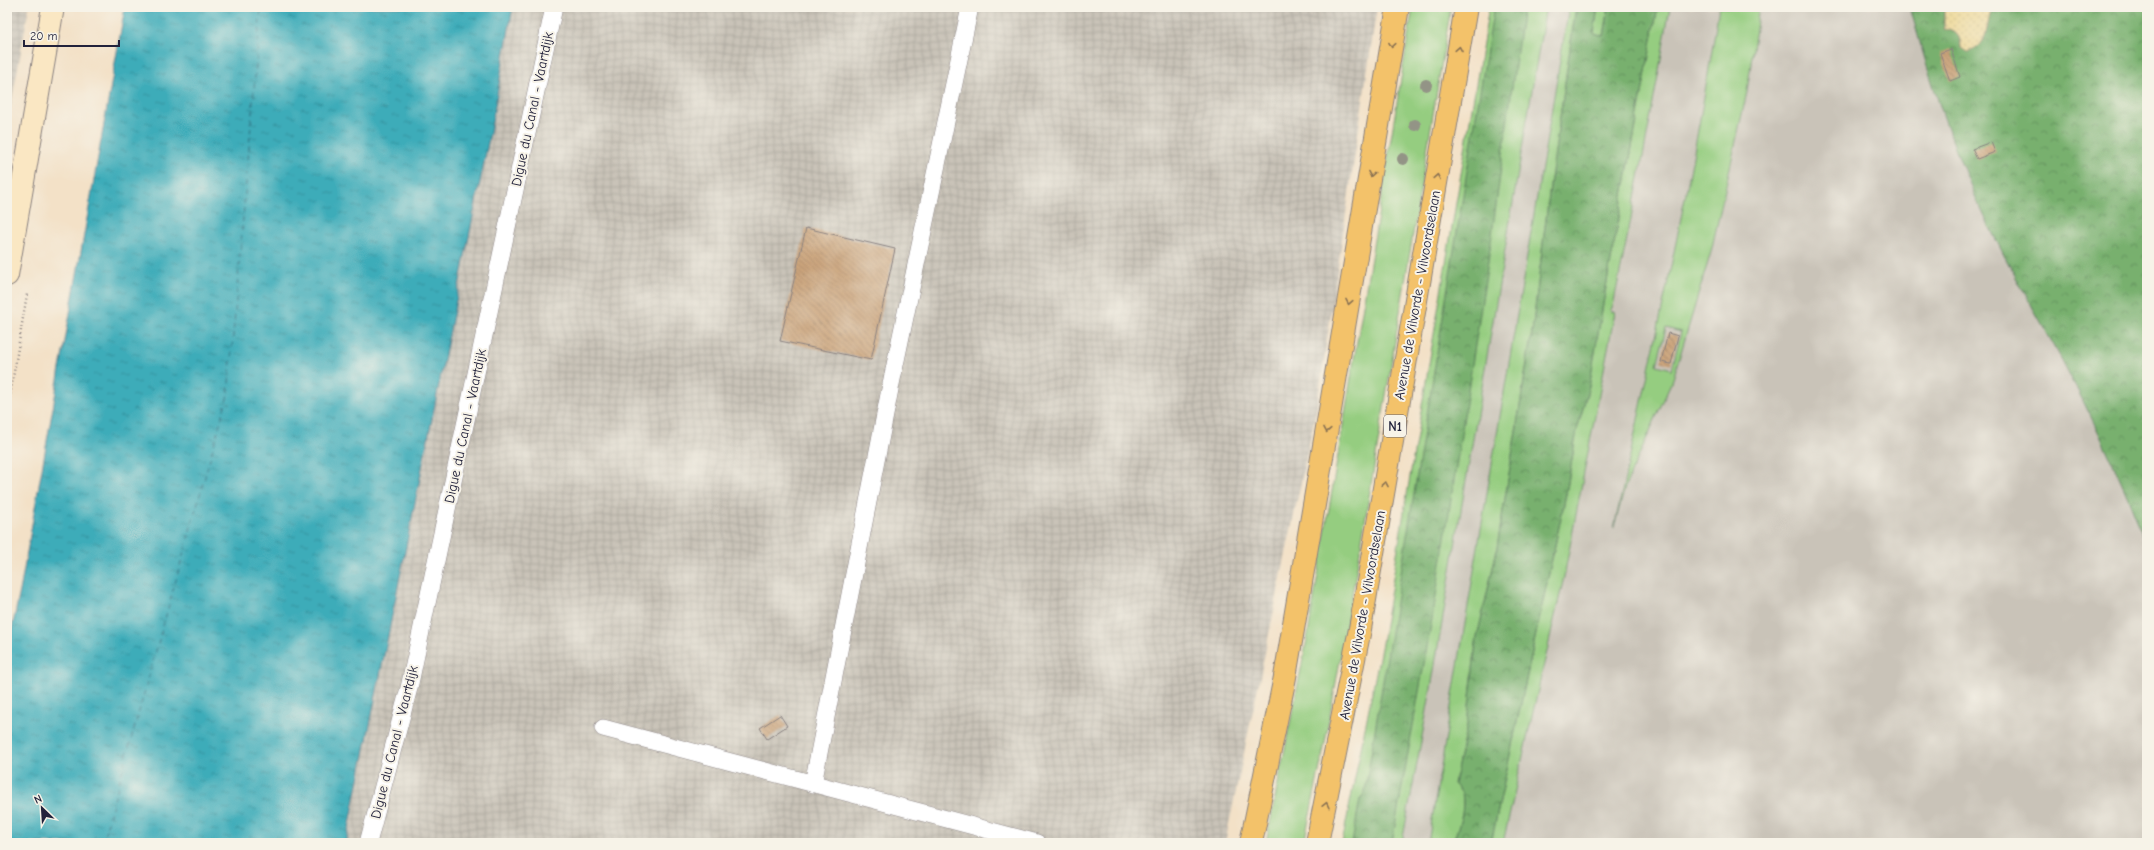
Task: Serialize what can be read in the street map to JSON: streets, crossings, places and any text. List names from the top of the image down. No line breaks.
{"streets":{"main road":["Avenue de Vilvorde - Vilvoordselaan","N1"],"lane":["Digue du Canal - Vaartdijk"]},"scale_bar":"20 m","north":"top left"}
